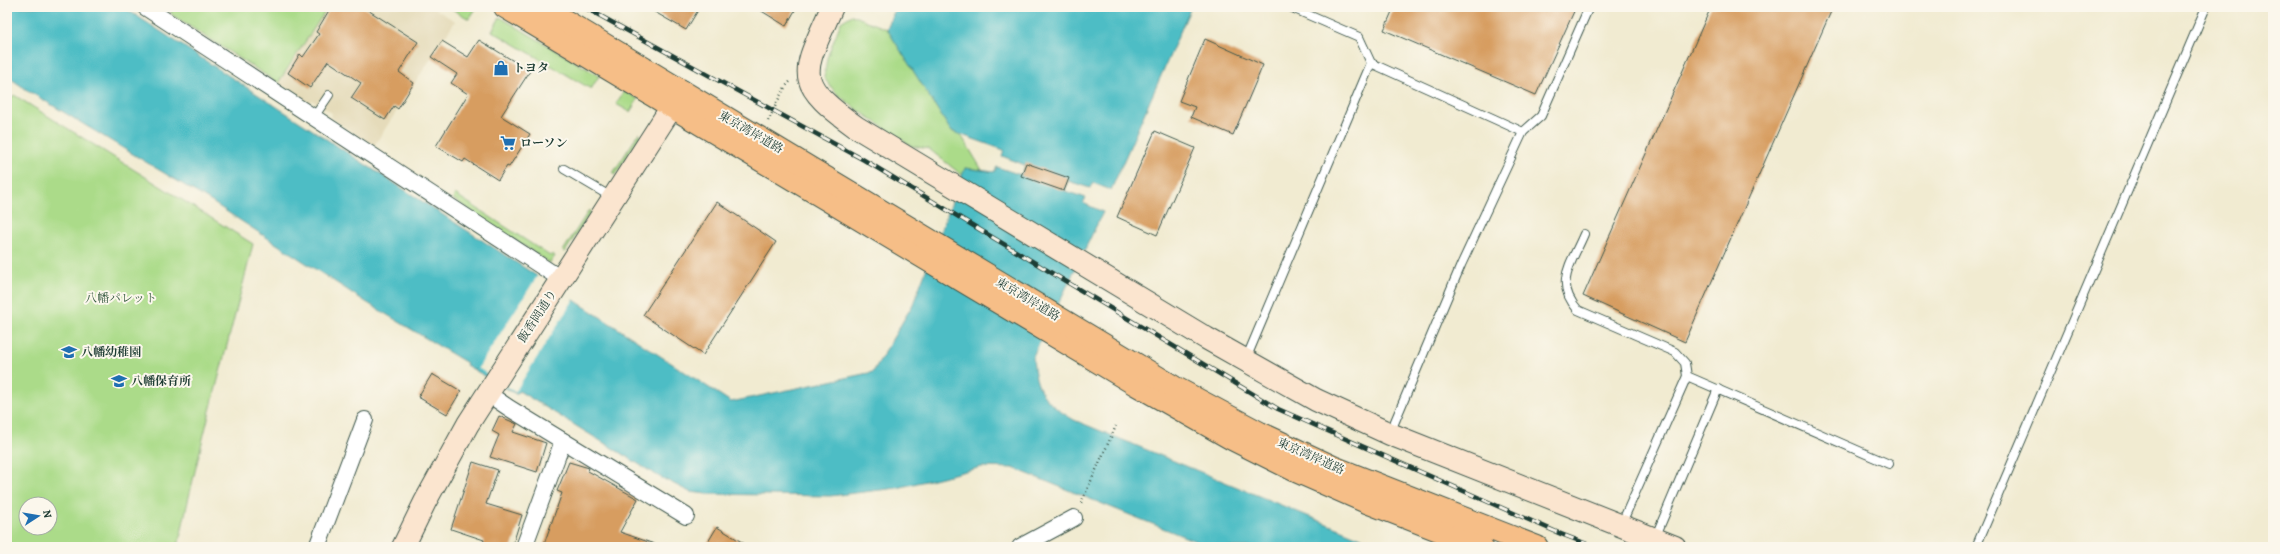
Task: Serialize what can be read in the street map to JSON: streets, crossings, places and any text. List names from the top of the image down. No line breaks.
{"streets":{"highway":["東京湾岸道路"],"street":["飯香岡通り"]},"crossings":[["東京湾岸道路","飯香岡通り"]],"parks":["八幡パレット"],"places":{"shop":["トヨタ"],"supermarket":["ローソン"],"school or university":["八幡幼稚園","八幡保育所"]},"north":"right"}
